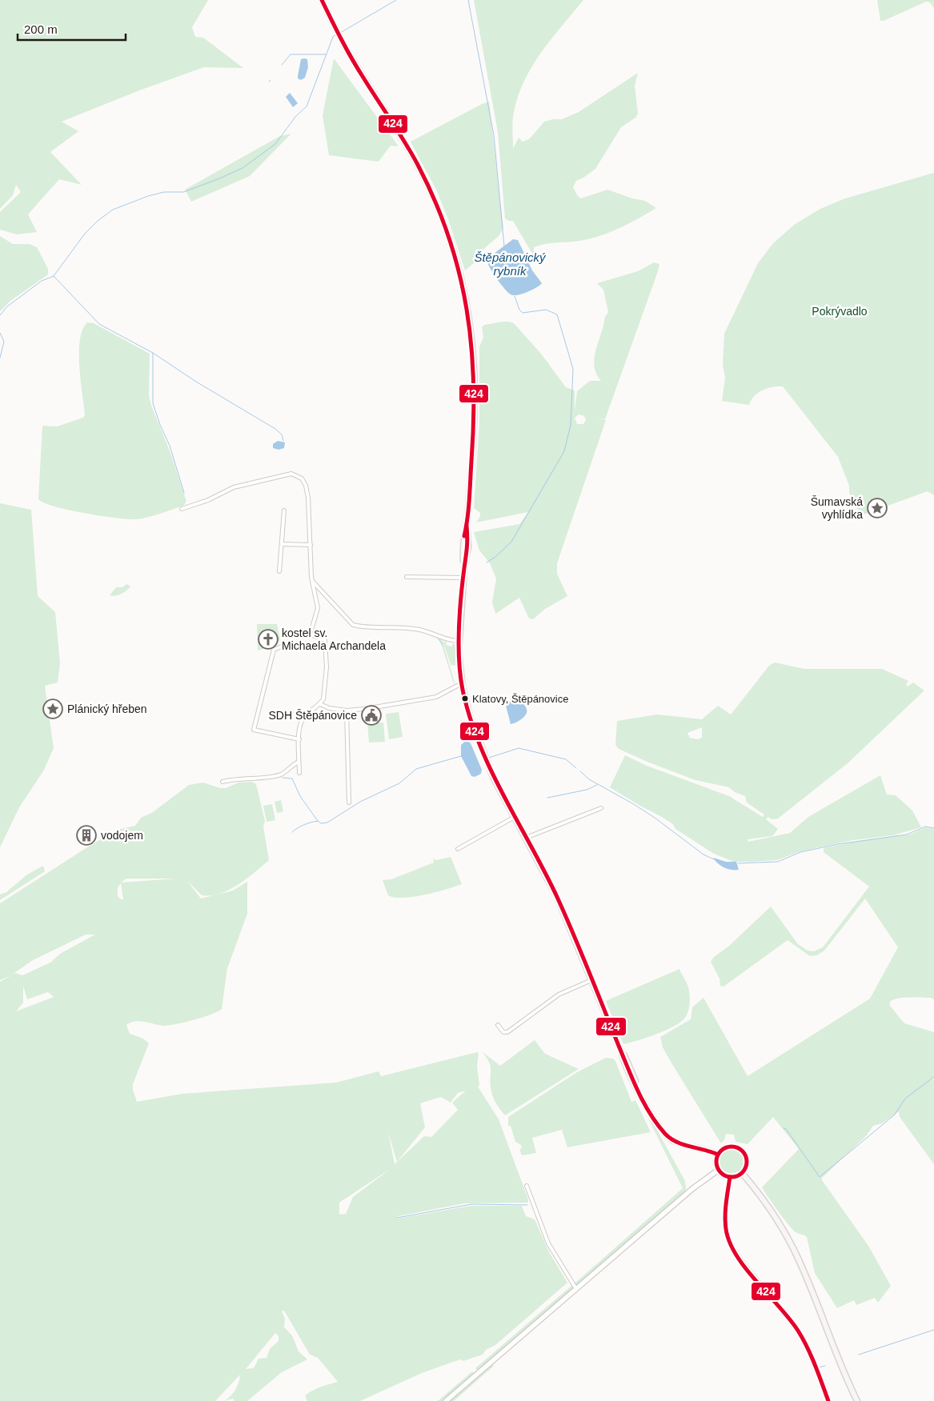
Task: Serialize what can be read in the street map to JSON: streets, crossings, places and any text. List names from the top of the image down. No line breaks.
{"water":["Štěpánovický rybník"],"parks":["Pokrývadlo"],"places":{"place":["Šumavská vyhlídka","Plánický hřeben"],"church":["kostel sv. Michaela Archandela"],"other":["Klatovy, Štěpánovice"],"public building":["SDH Štěpánovice"],"building":["vodojem"]},"lines":["transit line 424"],"scale_bar":"200 m"}
